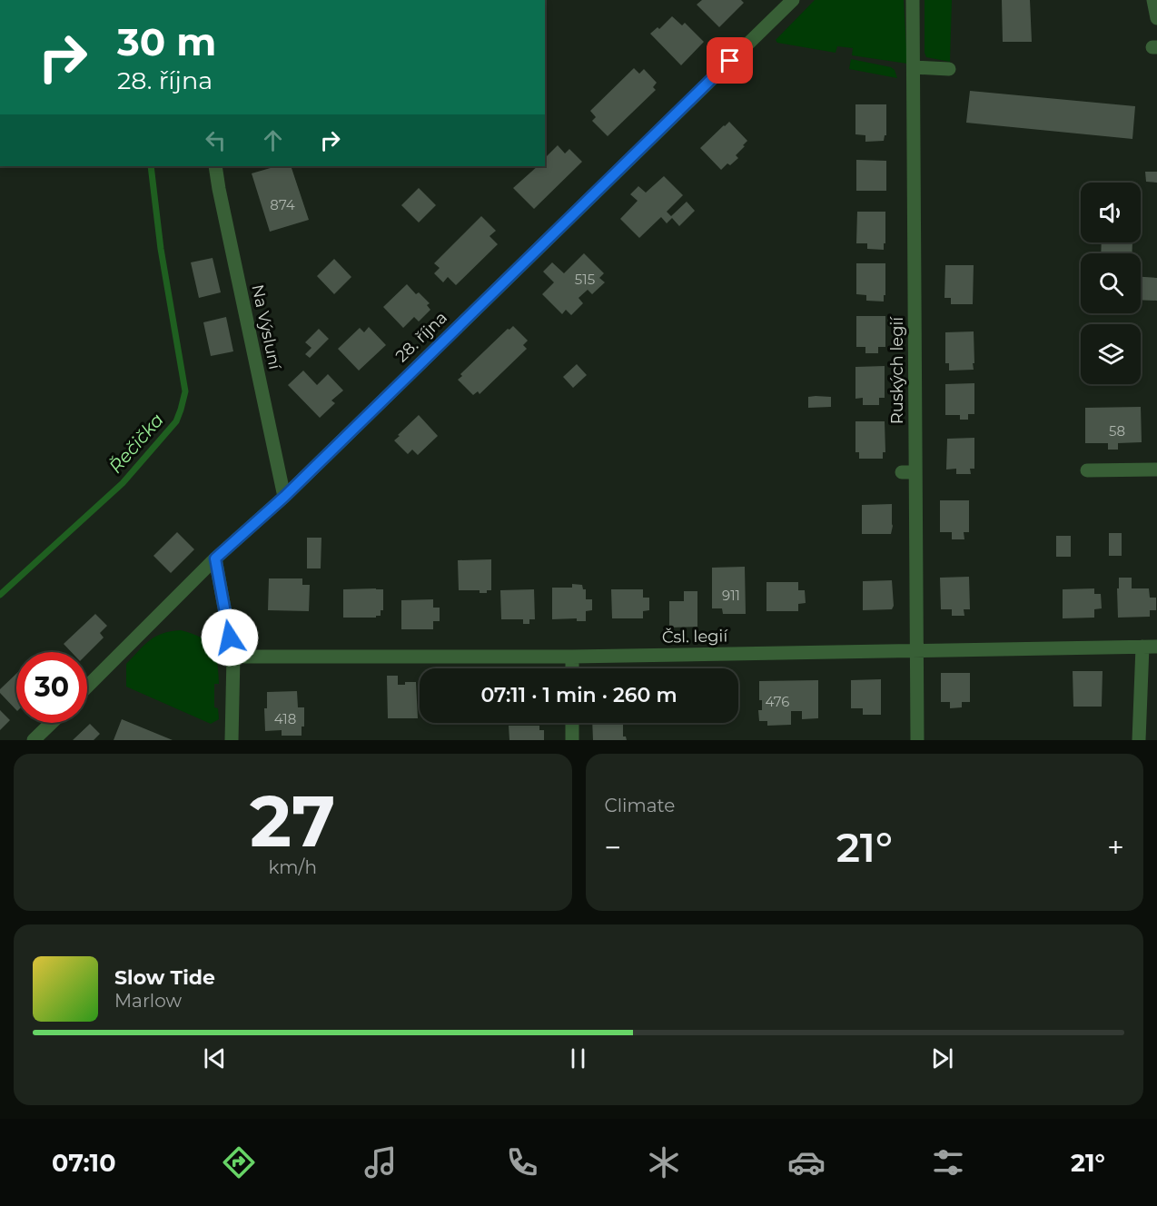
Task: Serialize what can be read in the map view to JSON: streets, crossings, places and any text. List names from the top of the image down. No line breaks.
{"streets":{"street":["Na Výsluní","28. října","Ruských legií","Čsl. legií"]},"crossings":[["Na Výsluní","28. října"],["Ruských legií","Čsl. legií"]],"water":["Řečička"],"house_numbers":["874","515","58","911","476","418"],"page":{"turn":["30 m","28. října"],"limit":"30","trip":"07:11 · 1 min · 260 m","tile":[["27","km/h"],"Climate"],"heat":["−","21°","+"],"song":["Slow Tide","Marlow"],"tabs":["07:10","21°"]}}
